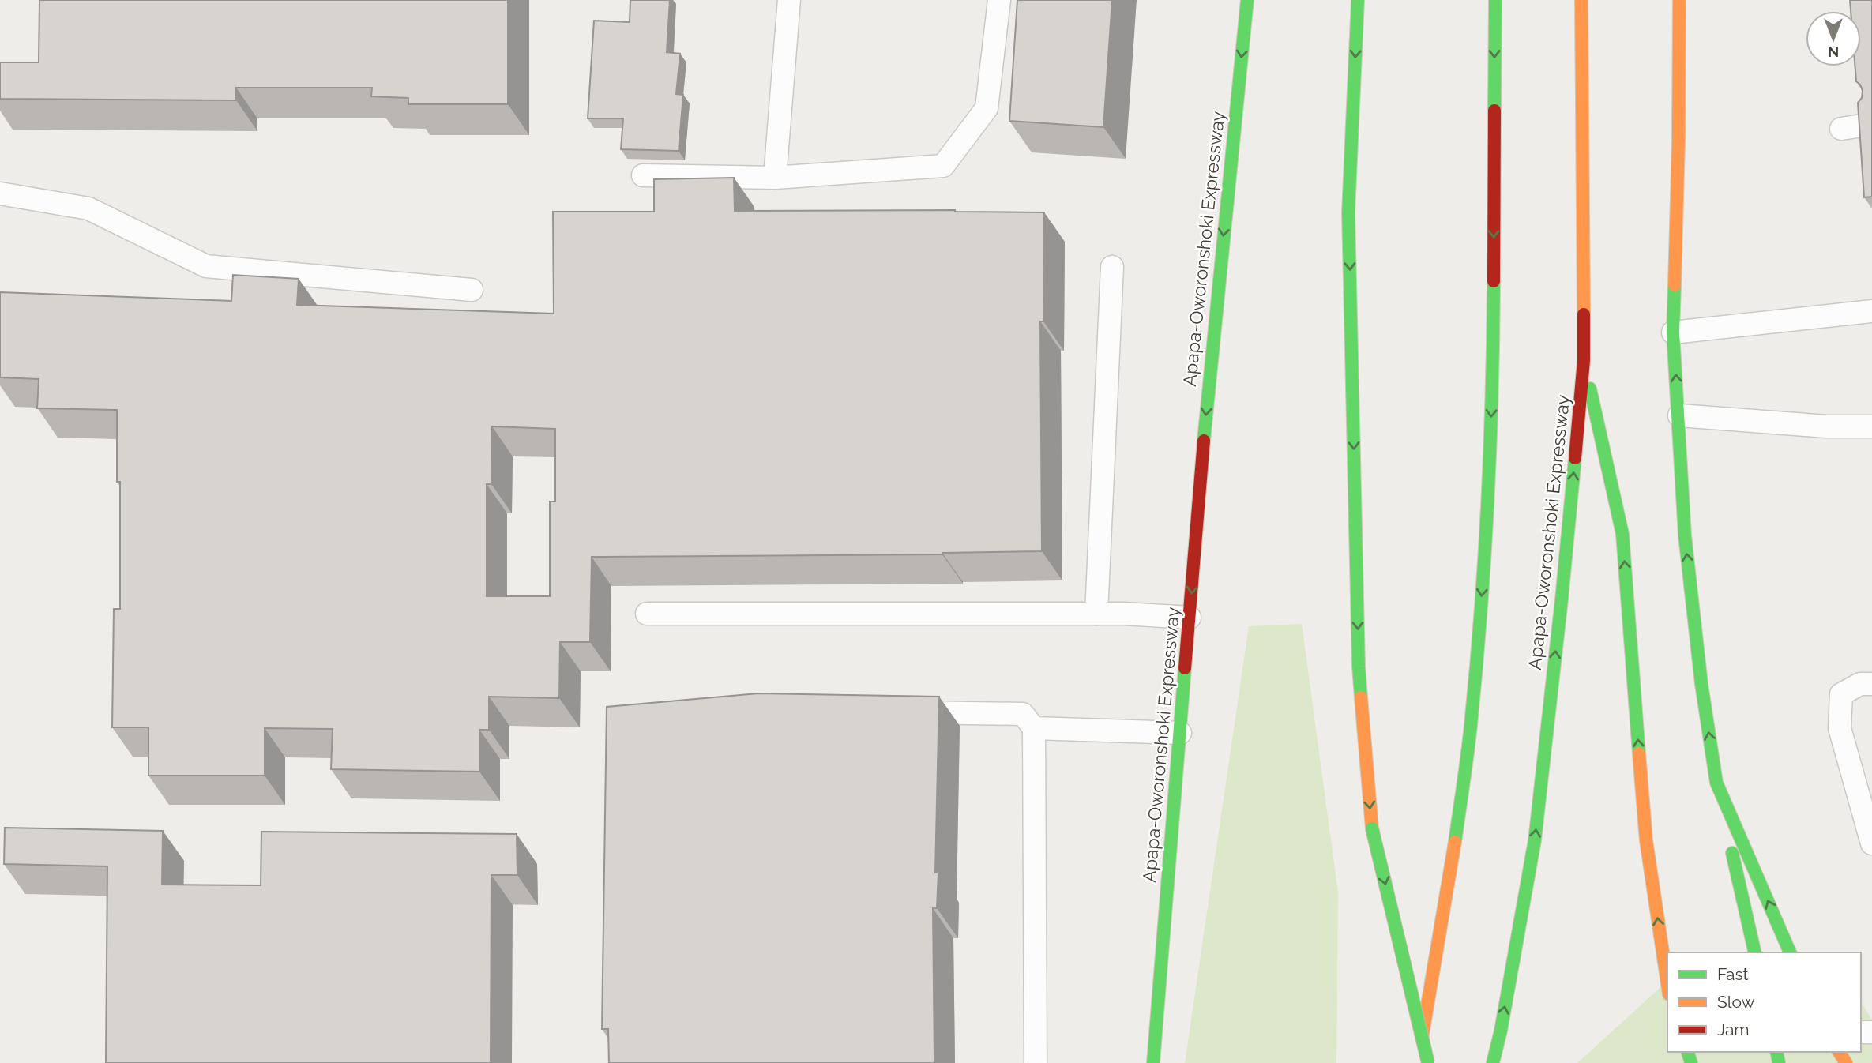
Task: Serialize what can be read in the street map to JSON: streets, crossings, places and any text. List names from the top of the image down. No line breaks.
{"streets":{"main road":["Apapa-Oworonshoki Expressway"]},"legend":["Fast","Slow","Jam"],"north":"bottom"}
